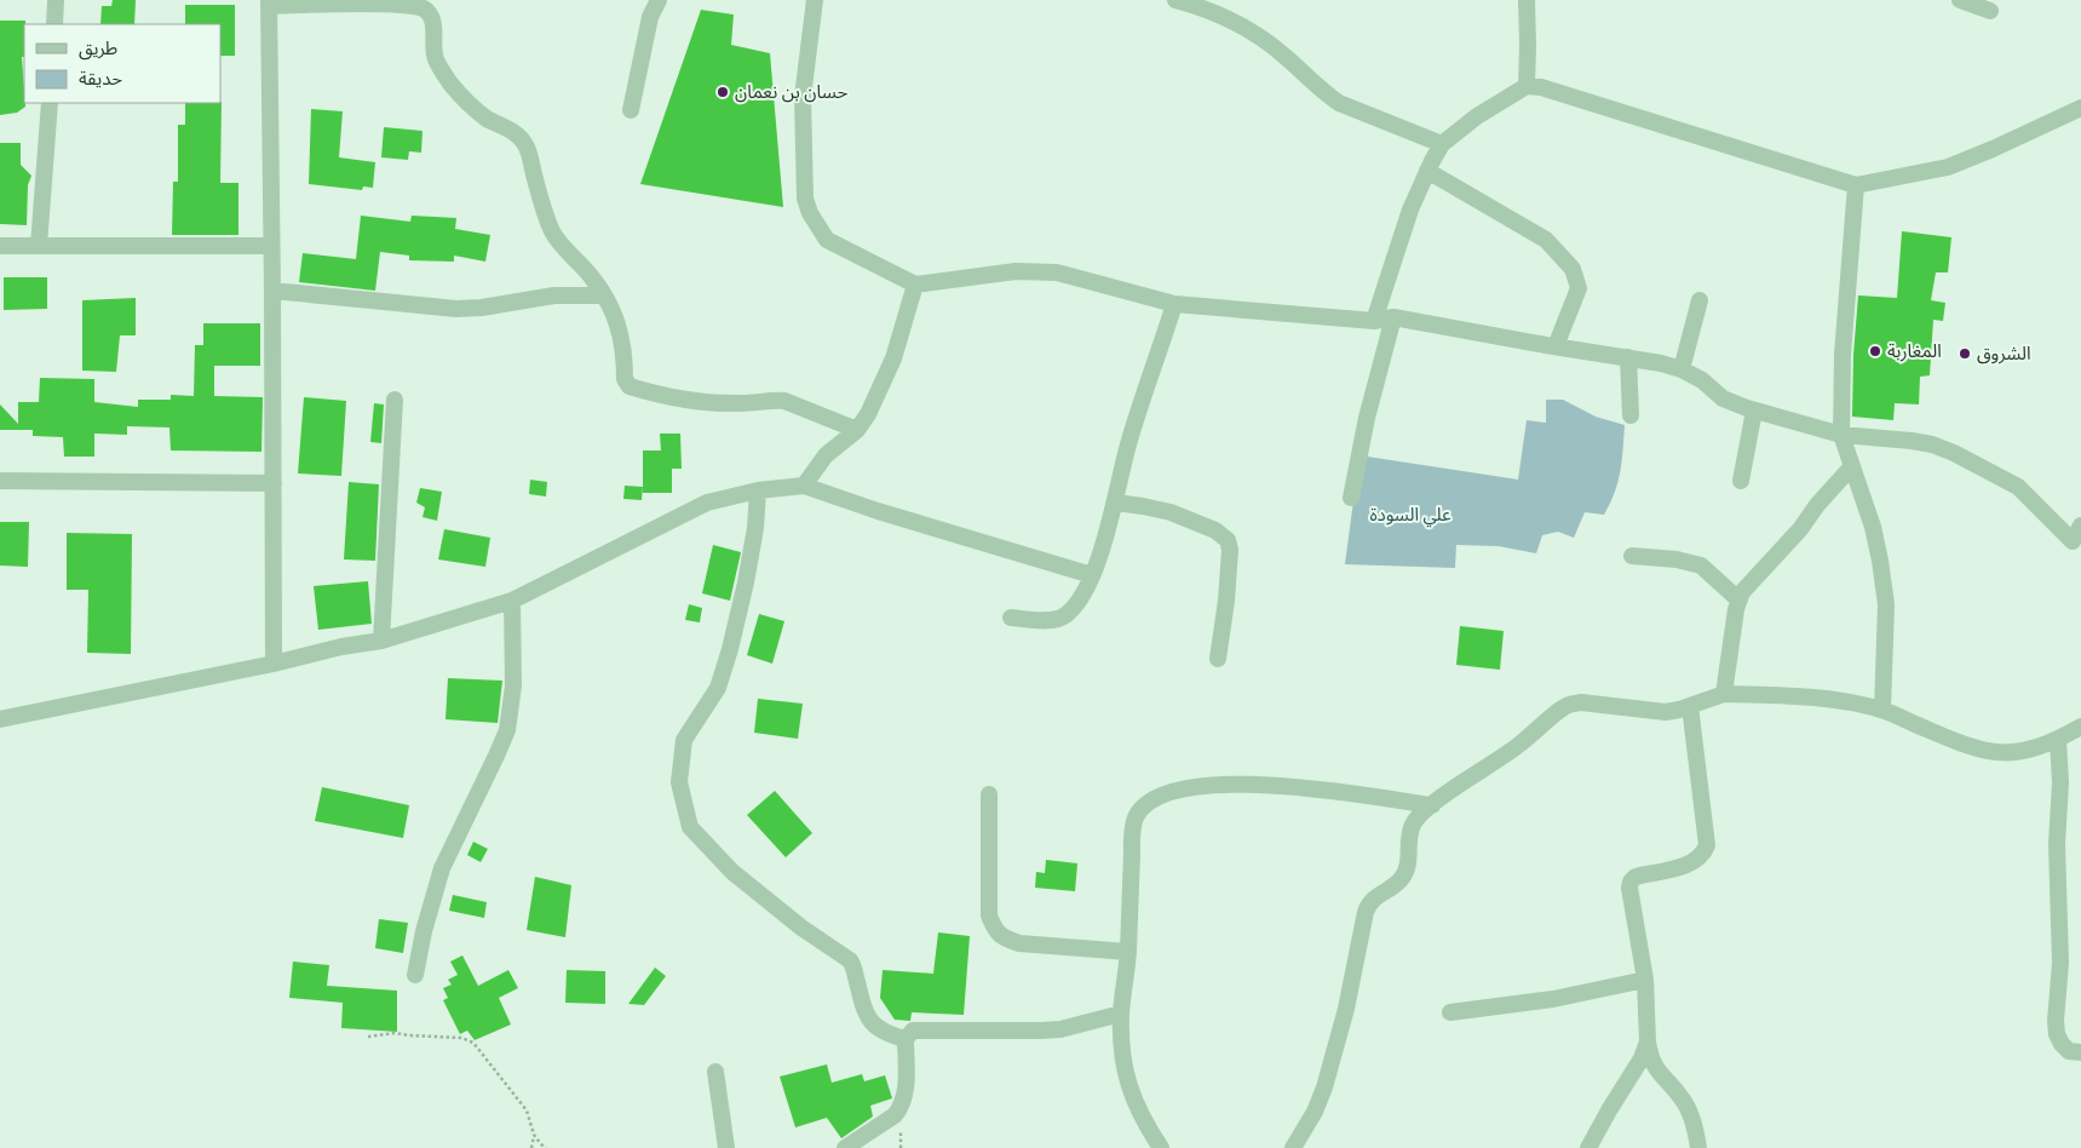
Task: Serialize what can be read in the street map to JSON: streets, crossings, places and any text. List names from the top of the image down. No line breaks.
{"parks":["علي السودة"],"places":["حسان بن نعمان","المغاربة","الشروق"],"legend":["طريق","حديقة"]}
